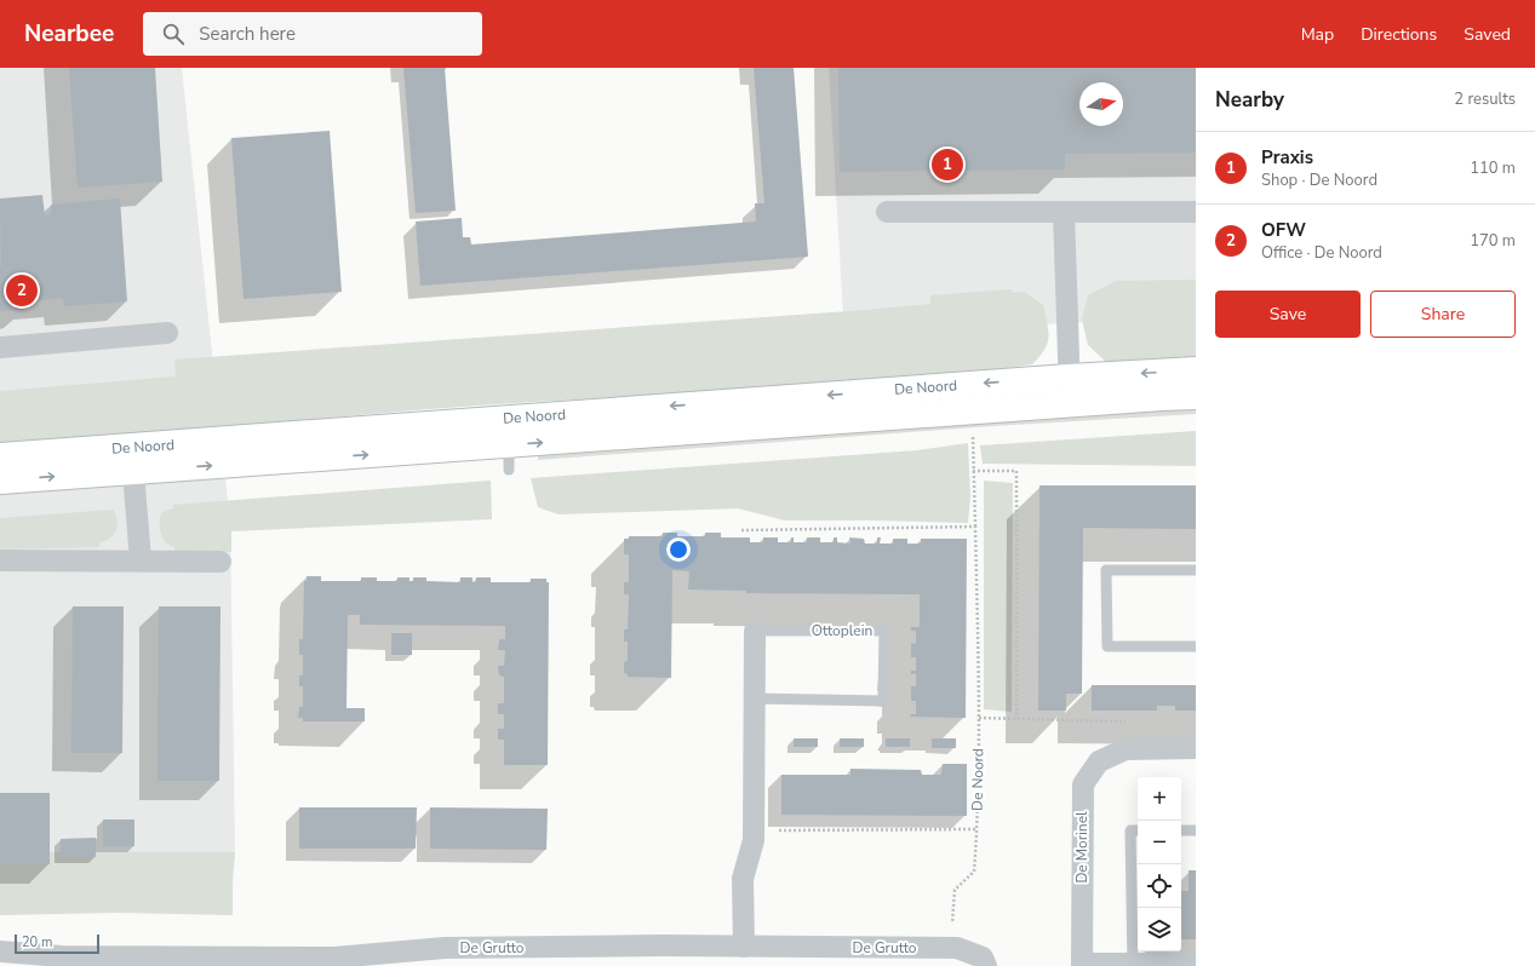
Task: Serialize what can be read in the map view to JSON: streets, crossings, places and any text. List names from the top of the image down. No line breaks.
{"streets":{"main road":["De Noord"],"street":["Ottoplein","De Morinel","De Grutto"]},"crossings":[["De Noord","De Grutto"],["Ottoplein","De Grutto"]],"scale_bar":"20 m","north":"right","page":{"header":"Nearbee","search":"Search here","nav":["Map","Directions","Saved"],"heading":["Nearby","2 results"],"list":[{"mark":"1","name":"Praxis","note":"Shop · De Noord","value":"110 m"},{"mark":"2","name":"OFW","note":"Office · De Noord","value":"170 m"}],"pins":["1","2"],"buttons":["Save","Share"],"map_buttons":["+","−"],"scale":"20 m"}}
